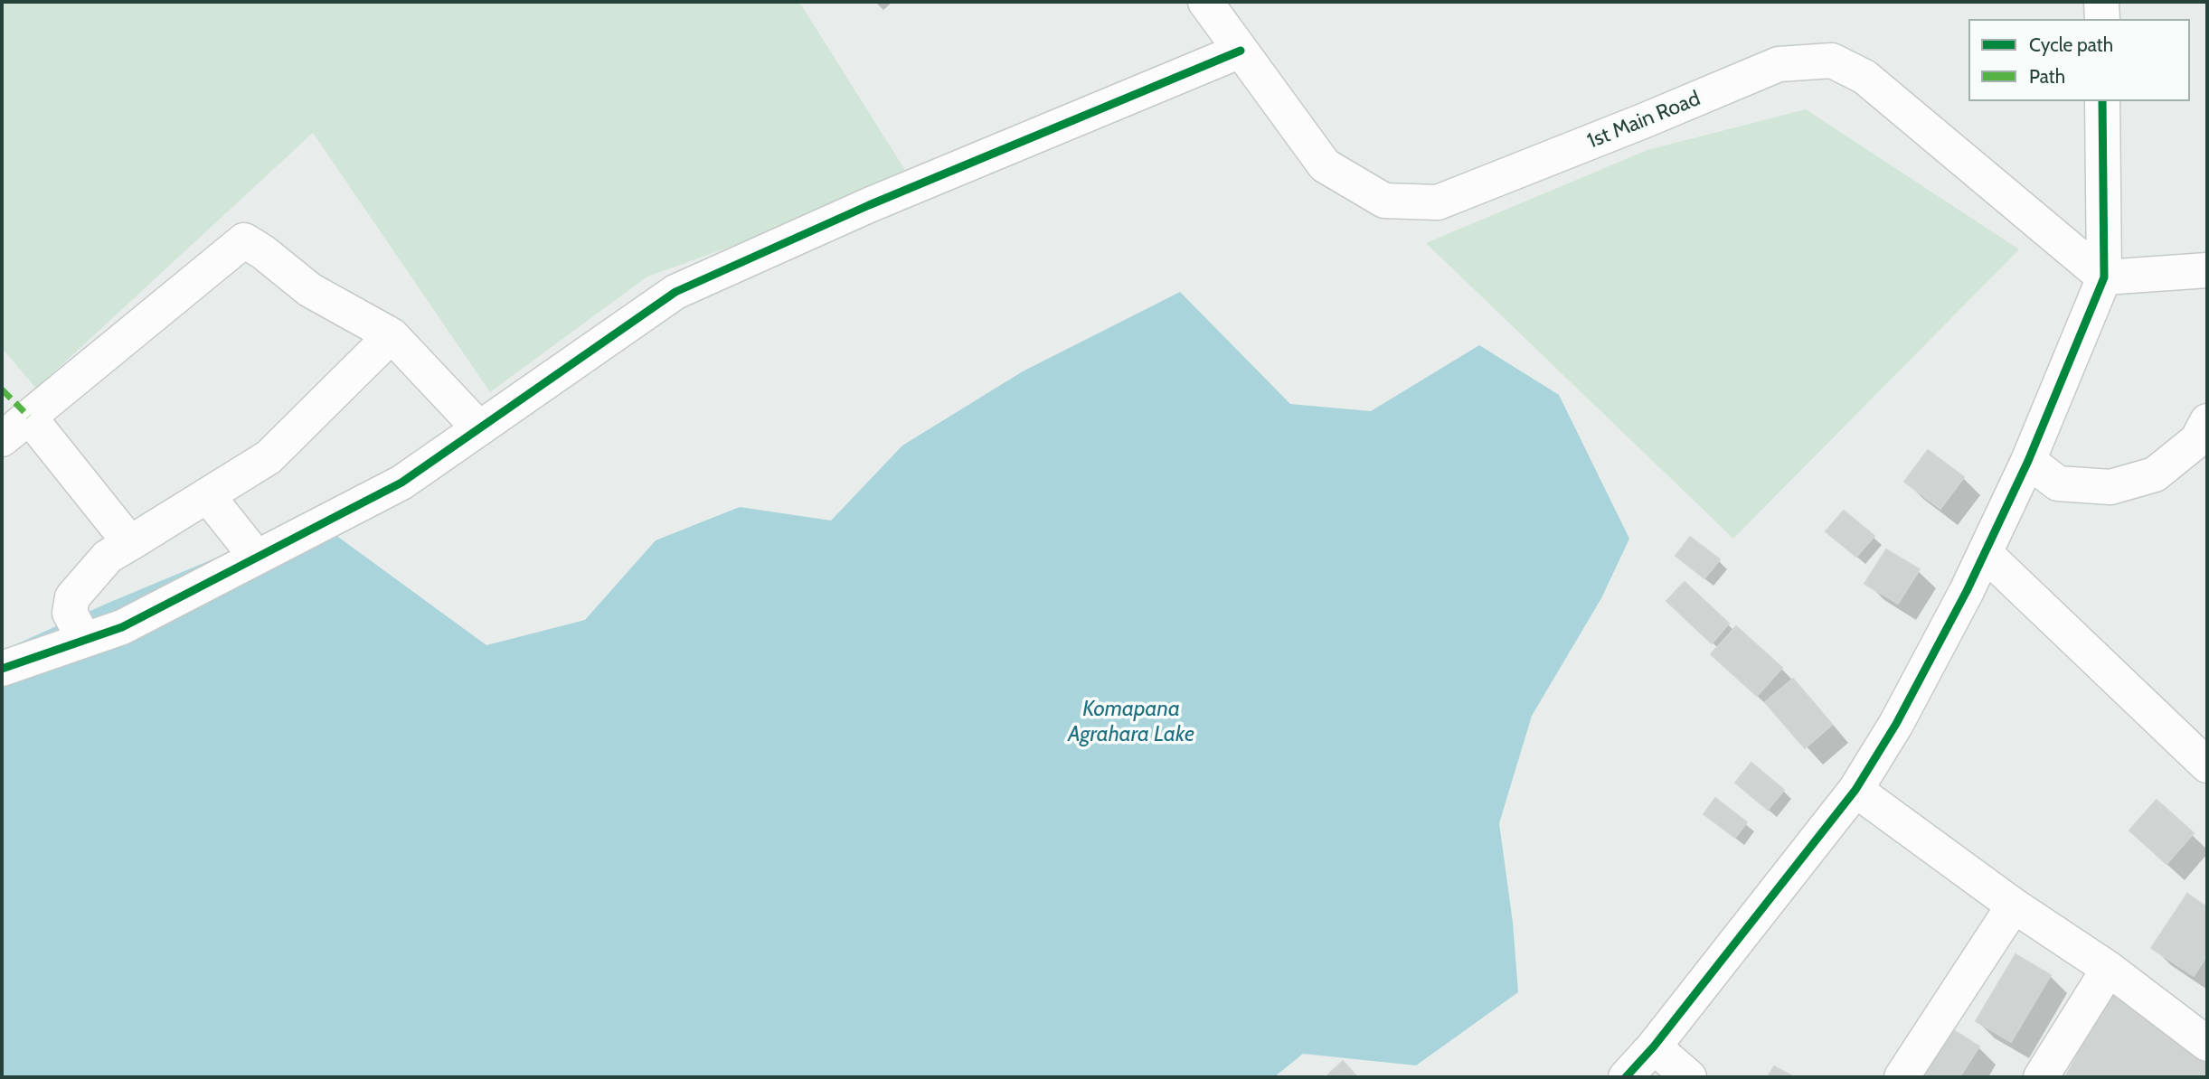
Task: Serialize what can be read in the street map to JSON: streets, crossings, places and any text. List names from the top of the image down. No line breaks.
{"streets":{"street":["1st Main Road"]},"water":["Komapana Agrahara Lake"],"legend":["Cycle path","Path"]}
